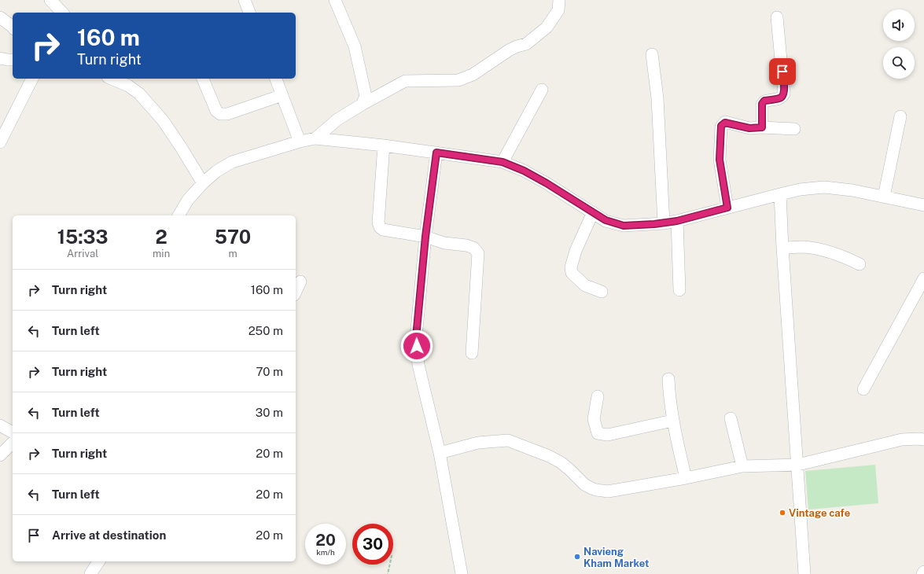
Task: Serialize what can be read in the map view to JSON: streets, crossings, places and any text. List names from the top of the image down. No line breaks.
{"places":["Vintage cafe","Navieng Kham Market"],"page":{"turn":["160 m","Turn right"],"eta":["15:33","Arrival","2","min","570","m"],"list":[{"name":"Turn right","value":"160 m"},{"name":"Turn left","value":"250 m"},{"name":"Turn right","value":"70 m"},{"name":"Turn left","value":"30 m"},{"name":"Turn right","value":"20 m"},{"name":"Turn left","value":"20 m"},{"name":"Arrive at destination","value":"20 m"}],"speed":"20 km/h","limit":"30"}}
